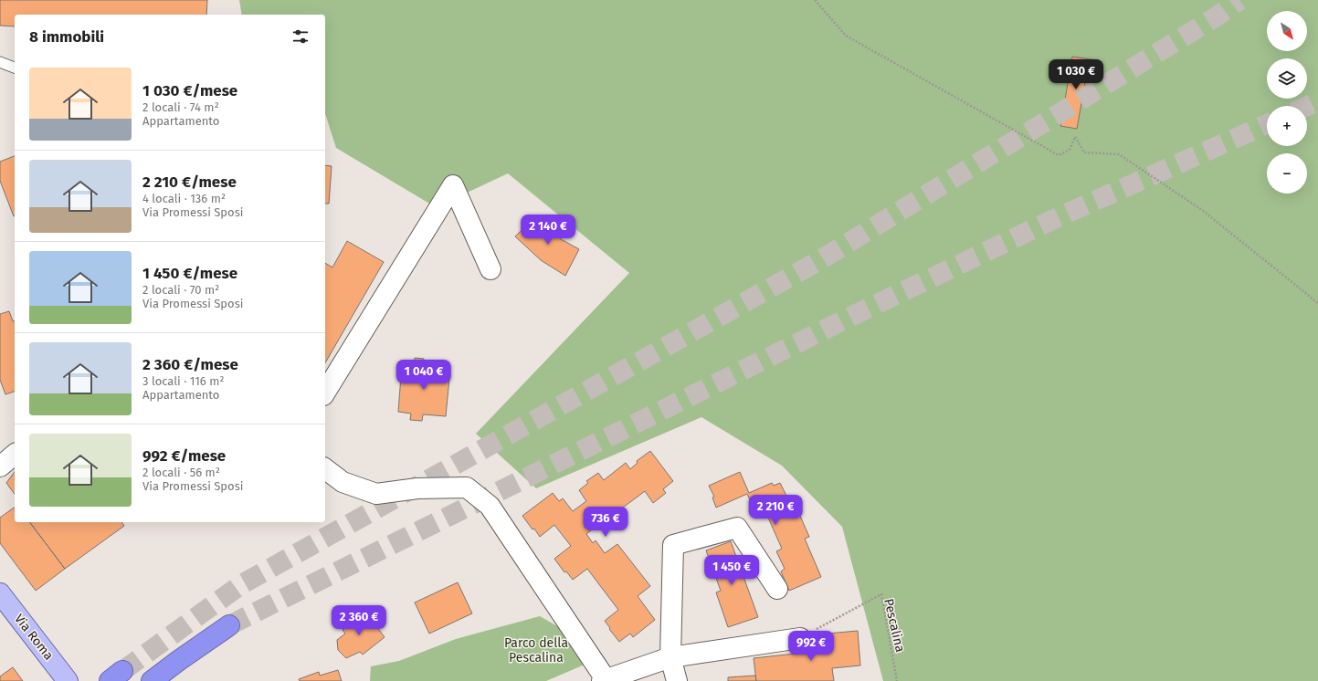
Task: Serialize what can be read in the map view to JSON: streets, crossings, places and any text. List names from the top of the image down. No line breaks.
{"streets":{"main road":["Via Roma"],"path":["Pescalina"]},"parks":["Parco della Pescalina"],"north":"bottom right","page":{"map_buttons":["+","−"],"heading":"8 immobili","list":[{"name":"1 030 €/mese","note":"2 locali · 74 m² · Appartamento"},{"name":"2 210 €/mese","note":"4 locali · 136 m² · Via Promessi Sposi"},{"name":"1 450 €/mese","note":"2 locali · 70 m² · Via Promessi Sposi"},{"name":"2 360 €/mese","note":"3 locali · 116 m² · Appartamento"},{"name":"992 €/mese","note":"2 locali · 56 m² · Via Promessi Sposi"}],"price":["1 030 €","2 140 €","1 040 €","2 210 €","736 €","1 450 €","2 360 €","992 €"]}}
